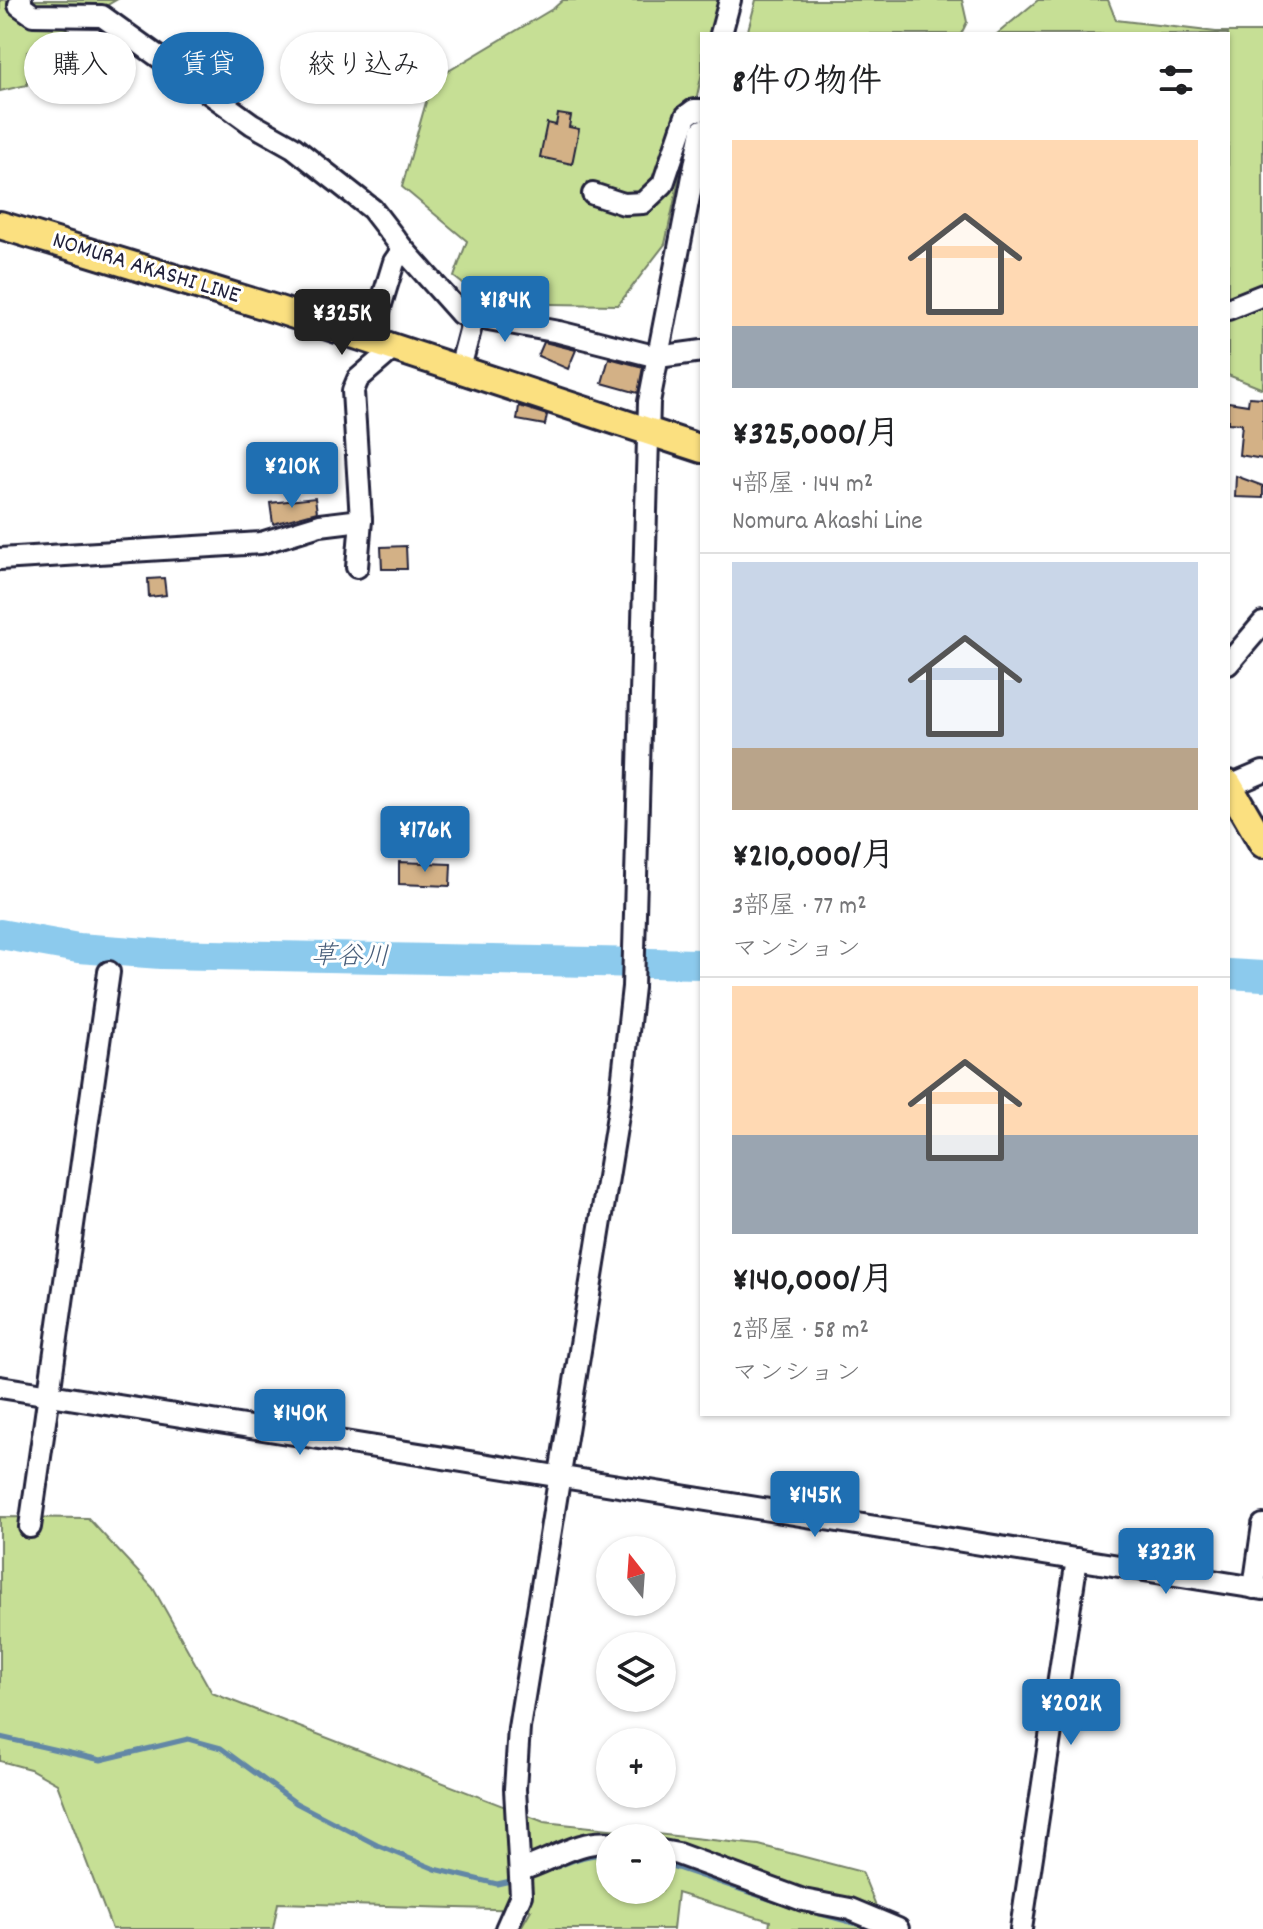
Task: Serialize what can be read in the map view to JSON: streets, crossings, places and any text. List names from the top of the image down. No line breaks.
{"streets":{"main road":["NOMURA AKASHI LINE"]},"water":["草谷川"],"north":"top","page":{"chip":["購入","賃貸","絞り込み"],"heading":"8件の物件","list":[{"name":"¥325,000/月","note":"4部屋 · 144 m² · Nomura Akashi Line"},{"name":"¥210,000/月","note":"3部屋 · 77 m² · マンション"},{"name":"¥140,000/月","note":"2部屋 · 58 m² · マンション"}],"price":["¥184K","¥325K","¥210K","¥176K","¥140K","¥145K","¥323K","¥202K"],"map_buttons":["+","−"]}}
